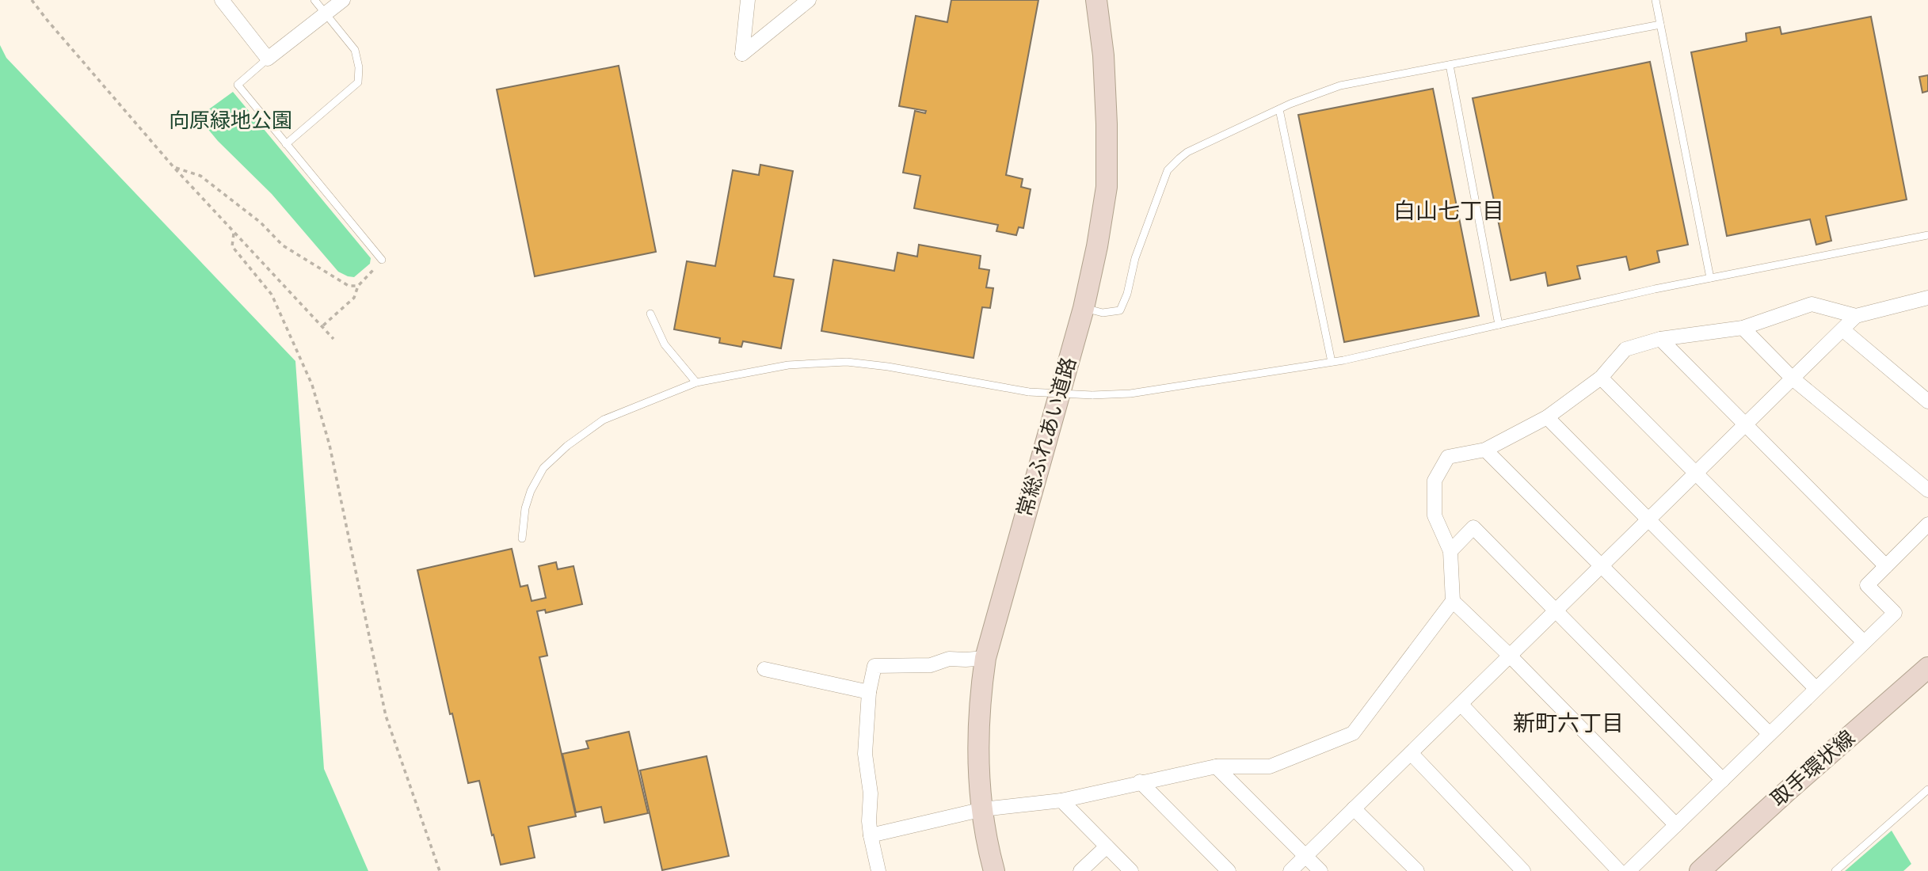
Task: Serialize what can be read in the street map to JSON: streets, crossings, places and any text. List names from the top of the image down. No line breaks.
{"streets":{"street":["常総ふれあい道路","取手環状線"]},"districts":["白山七丁目","新町六丁目"],"parks":["向原緑地公園"]}
